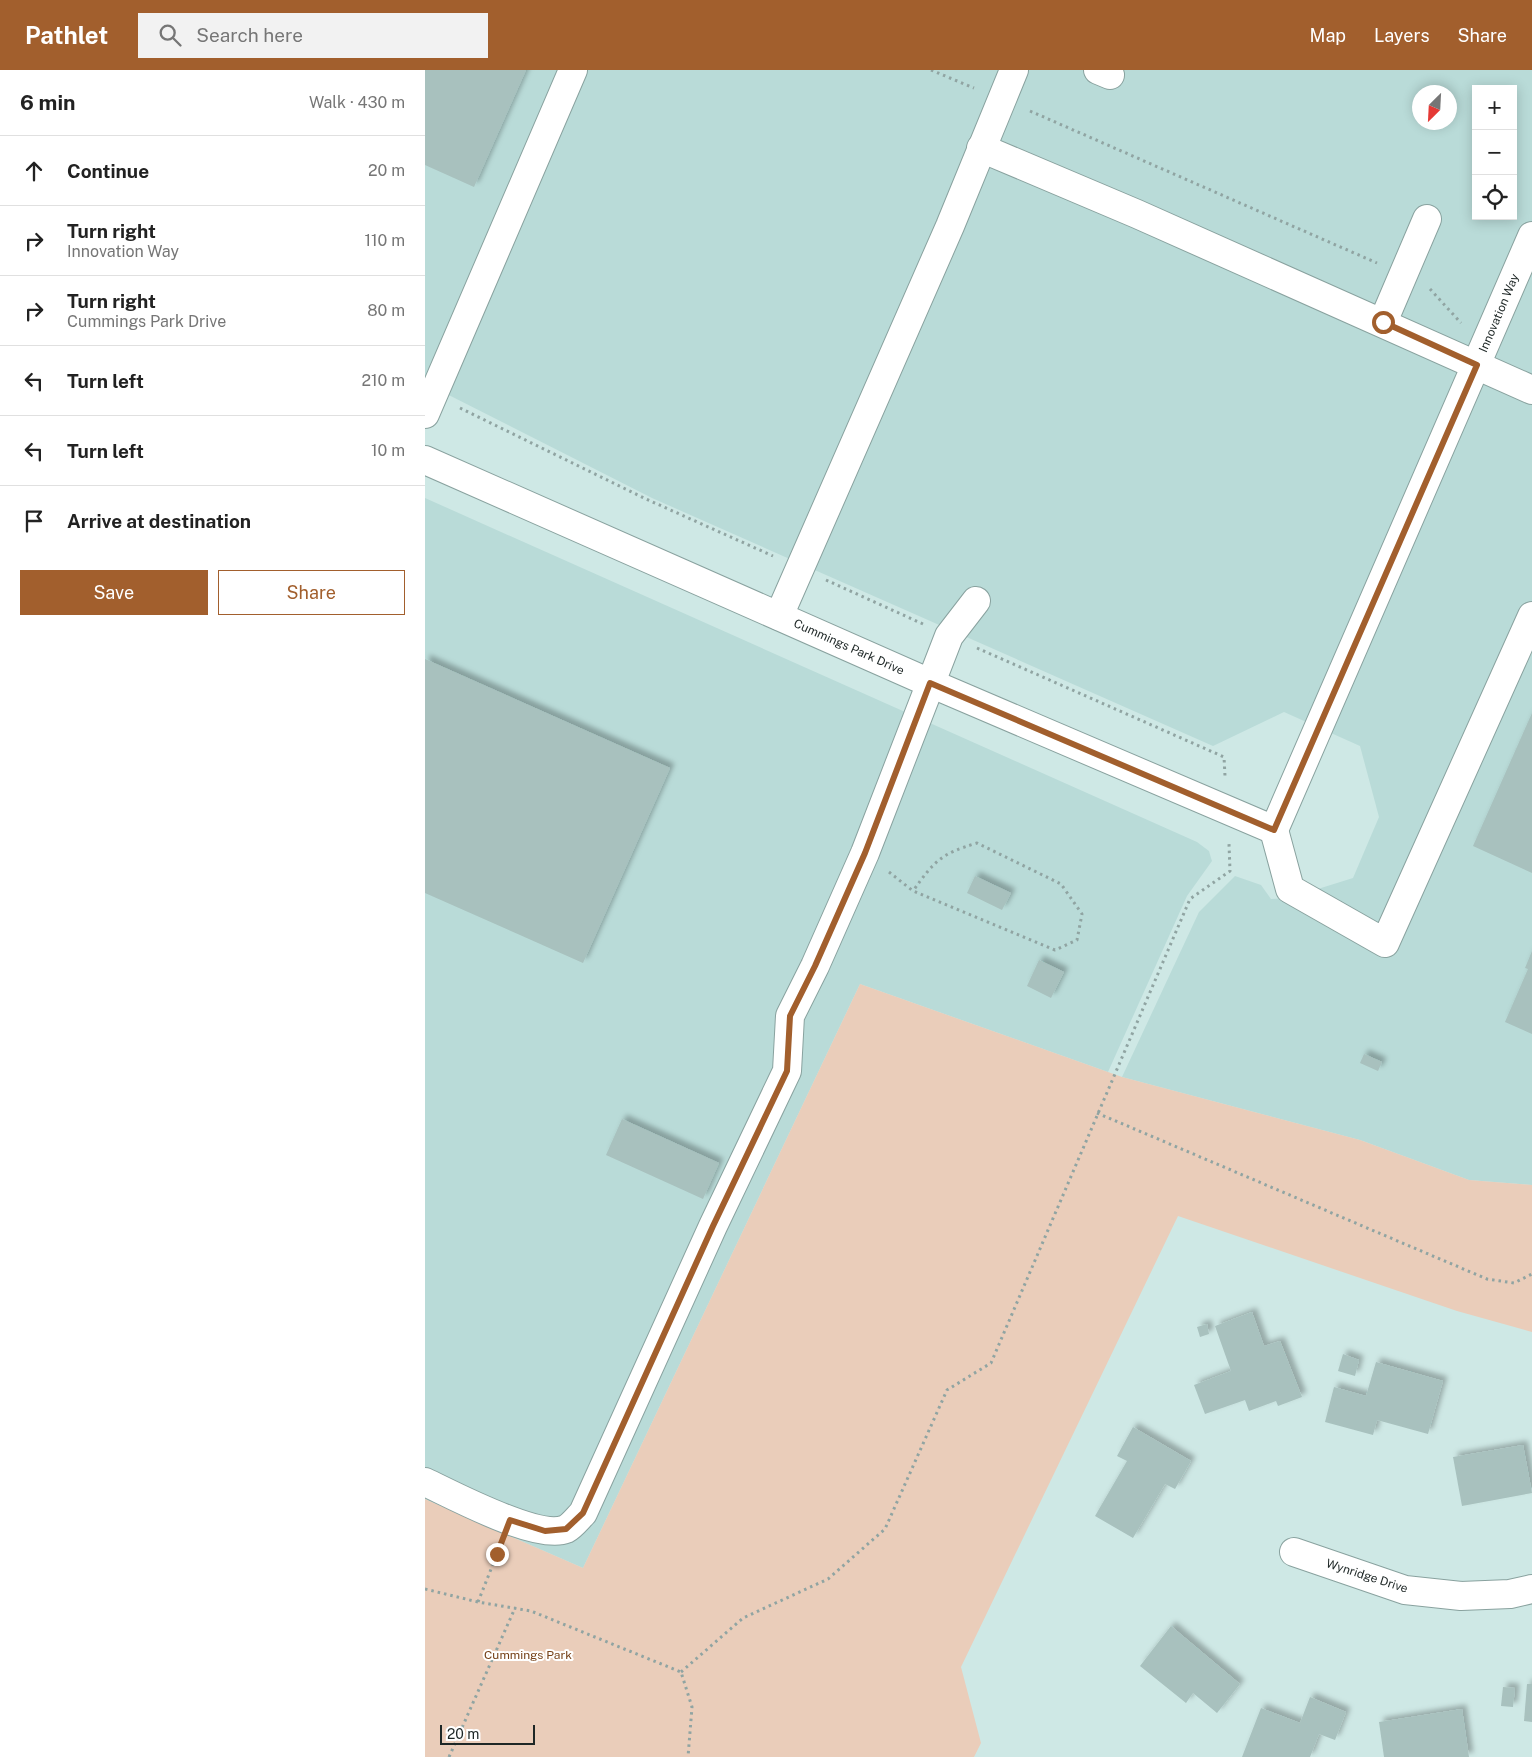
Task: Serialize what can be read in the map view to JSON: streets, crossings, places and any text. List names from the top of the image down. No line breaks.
{"streets":{"street":["Innovation Way","Cummings Park Drive","Wynridge Drive"]},"crossings":[["Innovation Way","Cummings Park Drive"]],"parks":["Cummings Park"],"scale_bar":"20 m","north":"bottom left","page":{"header":"Pathlet","search":"Search here","nav":["Map","Layers","Share"],"heading":["6 min","Walk · 430 m"],"map_buttons":["+","−"],"list":[["Continue","20 m"],["Turn right","Innovation Way","110 m"],["Turn right","Cummings Park Drive","80 m"],["Turn left","210 m"],["Turn left","10 m"],"Arrive at destination"],"buttons":["Save","Share"],"scale":"20 m"}}
